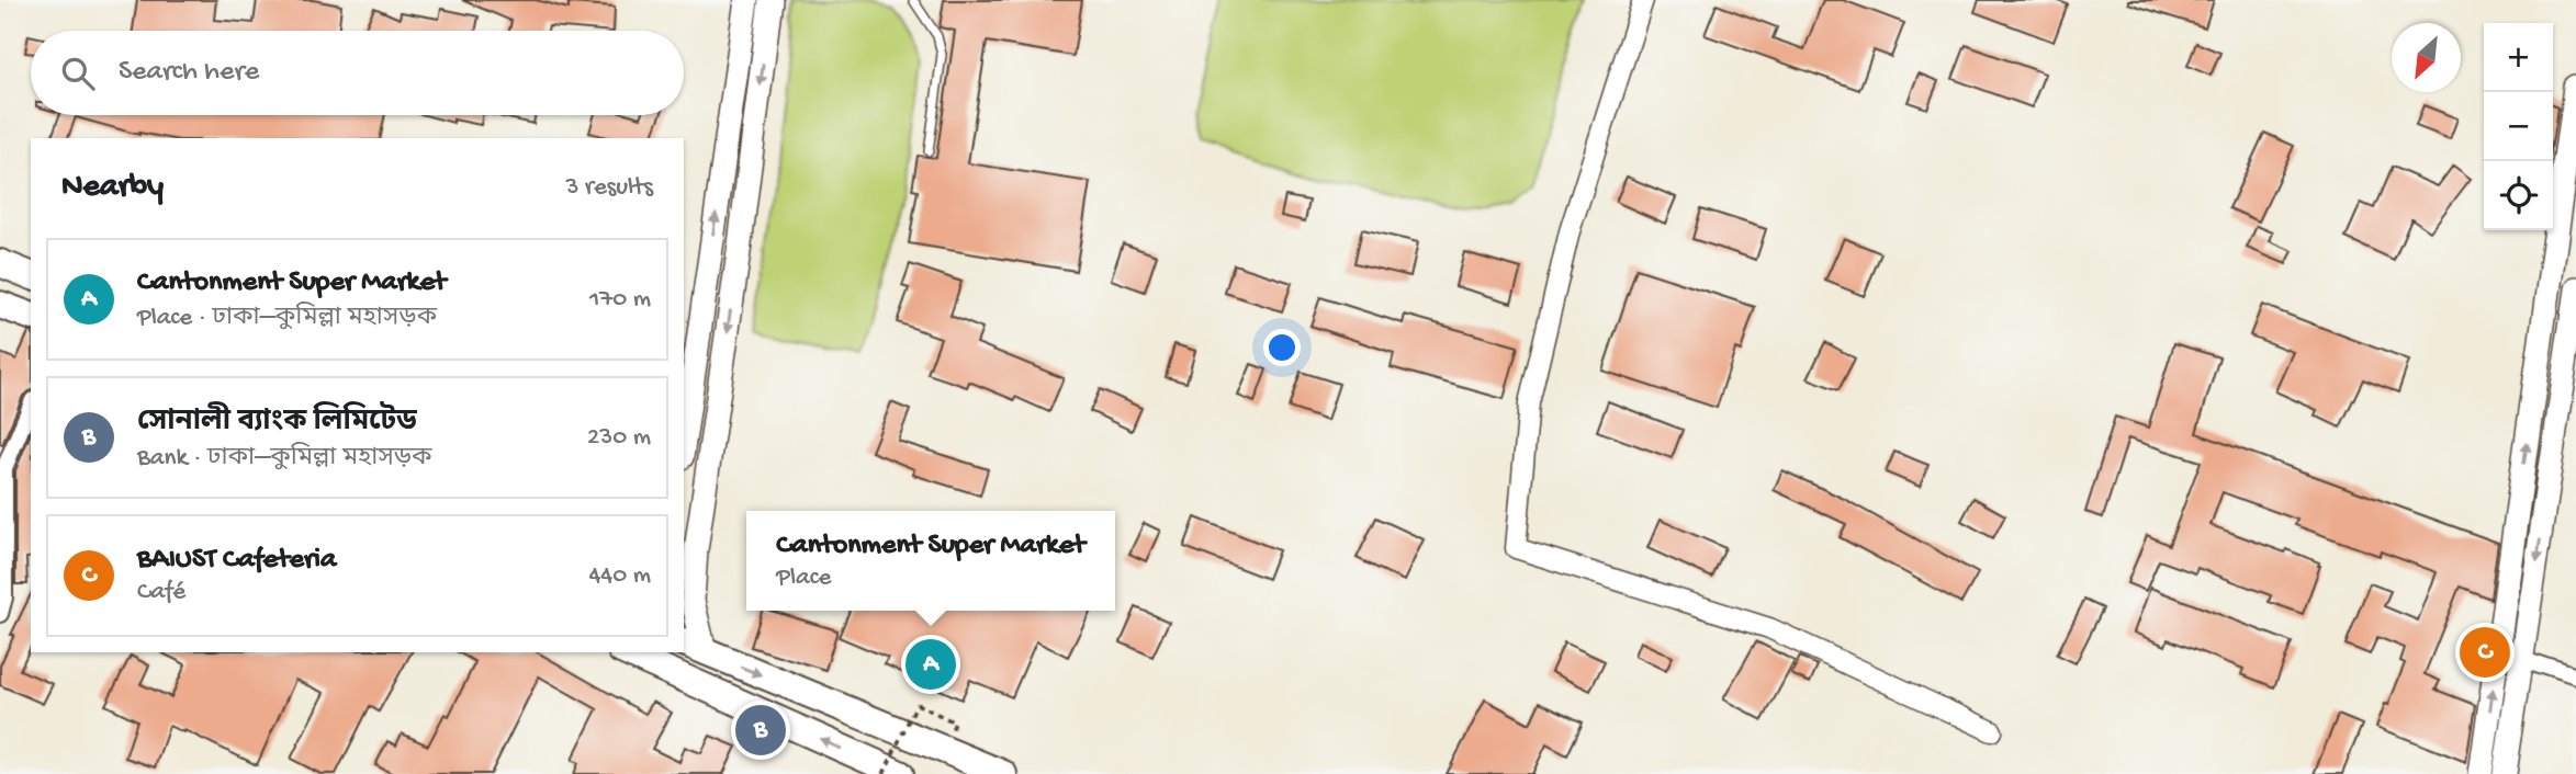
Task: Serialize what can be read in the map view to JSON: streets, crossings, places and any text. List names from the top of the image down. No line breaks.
{"north":"bottom left","page":{"map_buttons":["+","−"],"search":"Search here","heading":["Nearby","3 results"],"list":[{"mark":"A","name":"Cantonment Super Market","note":"Place · ঢাকা–কুমিল্লা মহাসড়ক","value":"170 m"},{"mark":"B","name":"সোনালী ব্যাংক লিমিটেড","note":"Bank · ঢাকা–কুমিল্লা মহাসড়ক","value":"230 m"},{"mark":"C","name":"BAIUST Cafeteria","note":"Café","value":"440 m"}],"popup":["Cantonment Super Market","Place"],"pins":["C","A","B"]}}
